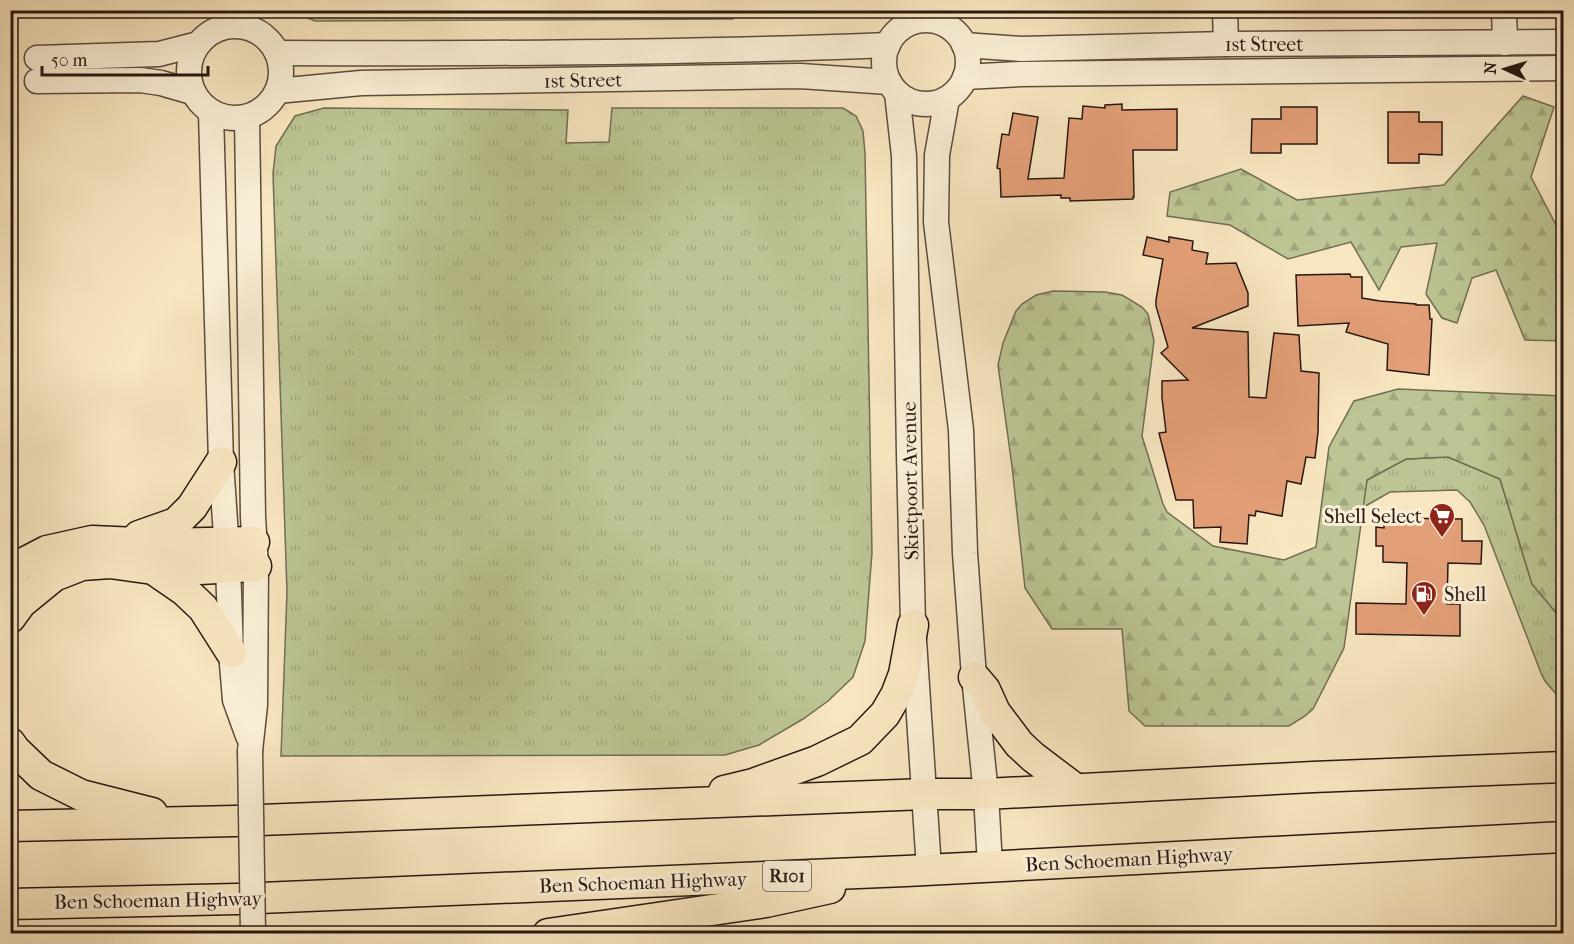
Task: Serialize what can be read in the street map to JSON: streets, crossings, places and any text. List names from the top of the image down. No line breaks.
{"streets":{"main road":["Ben Schoeman Highway","R101"],"street":["1st Street","Skietpoort Avenue"]},"crossings":[["1st Street","Skietpoort Avenue"],["Skietpoort Avenue","Ben Schoeman Highway"]],"places":{"supermarket":["Shell Select"],"fuel station":["Shell"]},"scale_bar":"50 m","north":"left"}
